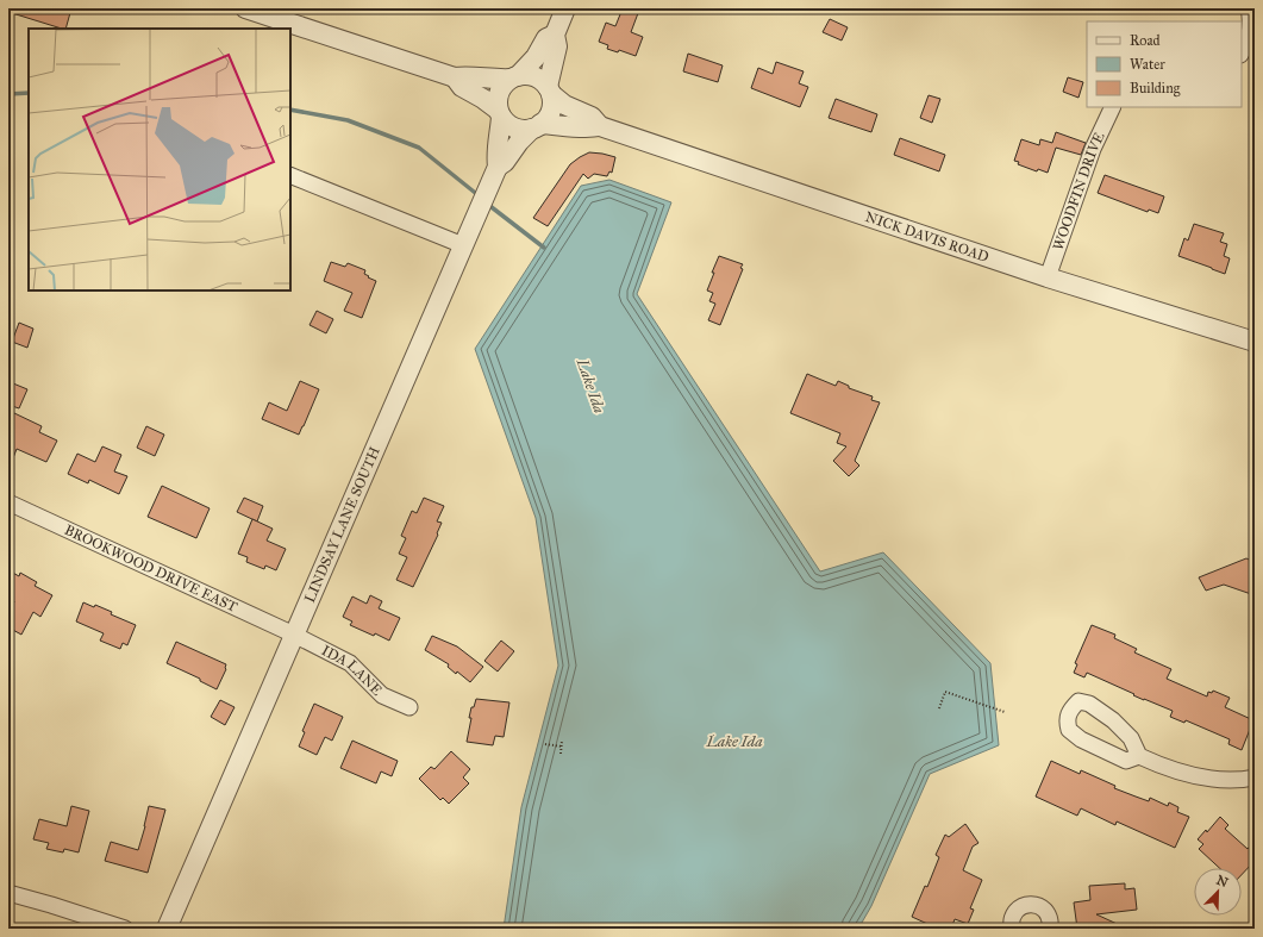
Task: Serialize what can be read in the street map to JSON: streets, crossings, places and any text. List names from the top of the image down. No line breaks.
{"streets":{"street":["WOODFIN DRIVE","NICK DAVIS ROAD","LINDSAY LANE SOUTH","BROOKWOOD DRIVE EAST","IDA LANE"]},"crossings":[["WOODFIN DRIVE","NICK DAVIS ROAD"],["NICK DAVIS ROAD","LINDSAY LANE SOUTH"],["LINDSAY LANE SOUTH","BROOKWOOD DRIVE EAST"],["LINDSAY LANE SOUTH","IDA LANE"],["BROOKWOOD DRIVE EAST","IDA LANE"]],"water":["Lake Ida"],"legend":["Road","Water","Building"],"north":"top right"}
